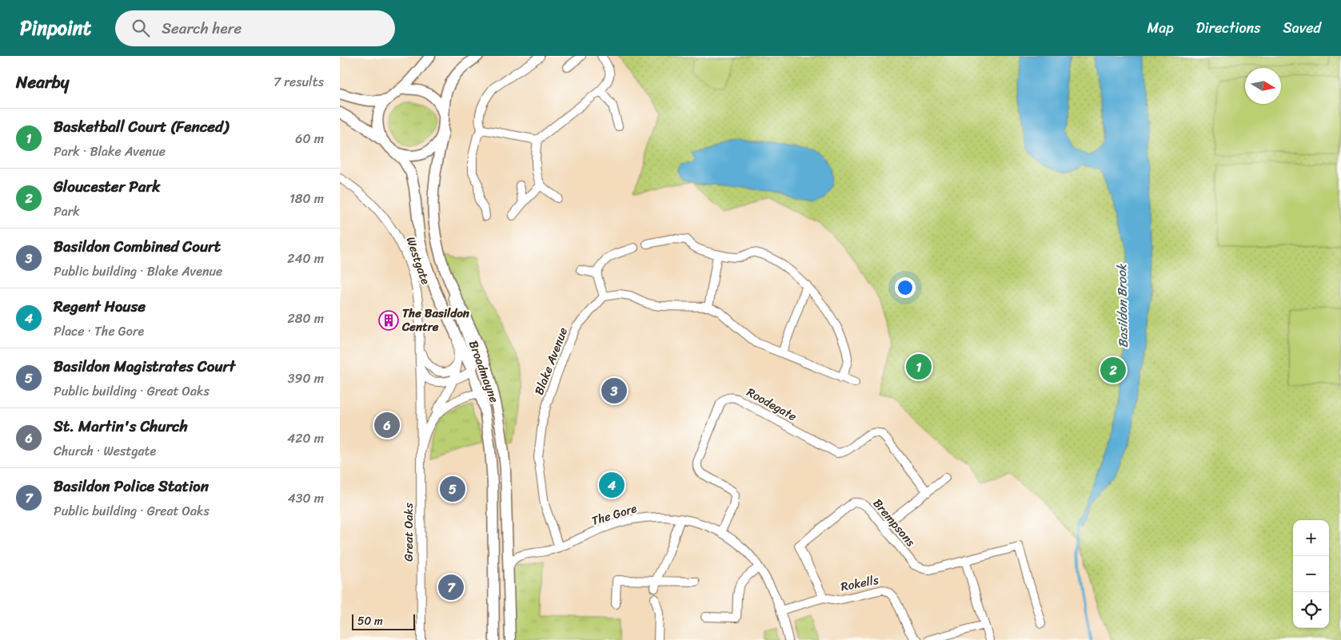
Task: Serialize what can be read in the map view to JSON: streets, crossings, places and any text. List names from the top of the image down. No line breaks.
{"streets":{"main road":["Broadmayne"],"street":["Westgate","Blake Avenue","Roodegate","The Gore","Brempsons","Great Oaks","Rokells"]},"crossings":[["Westgate","Great Oaks"],["Blake Avenue","The Gore"],["Broadmayne","The Gore"],["Broadmayne","Great Oaks"],["Roodegate","The Gore"],["The Gore","Rokells"],["Brempsons","Rokells"]],"water":["Basildon Brook"],"places":{"building":["The Basildon Centre"]},"scale_bar":"50 m","north":"right","page":{"header":"Pinpoint","search":"Search here","nav":["Map","Directions","Saved"],"heading":["Nearby","7 results"],"list":[{"mark":"1","name":"Basketball Court (Fenced)","note":"Park · Blake Avenue","value":"60 m"},{"mark":"2","name":"Gloucester Park","note":"Park","value":"180 m"},{"mark":"3","name":"Basildon Combined Court","note":"Public building · Blake Avenue","value":"240 m"},{"mark":"4","name":"Regent House","note":"Place · The Gore","value":"280 m"},{"mark":"5","name":"Basildon Magistrates Court","note":"Public building · Great Oaks","value":"390 m"},{"mark":"6","name":"St. Martin's Church","note":"Church · Westgate","value":"420 m"},{"mark":"7","name":"Basildon Police Station","note":"Public building · Great Oaks","value":"430 m"}],"pins":["1","2","3","6","4","5","7"],"map_buttons":["+","−"],"scale":"50 m"}}
